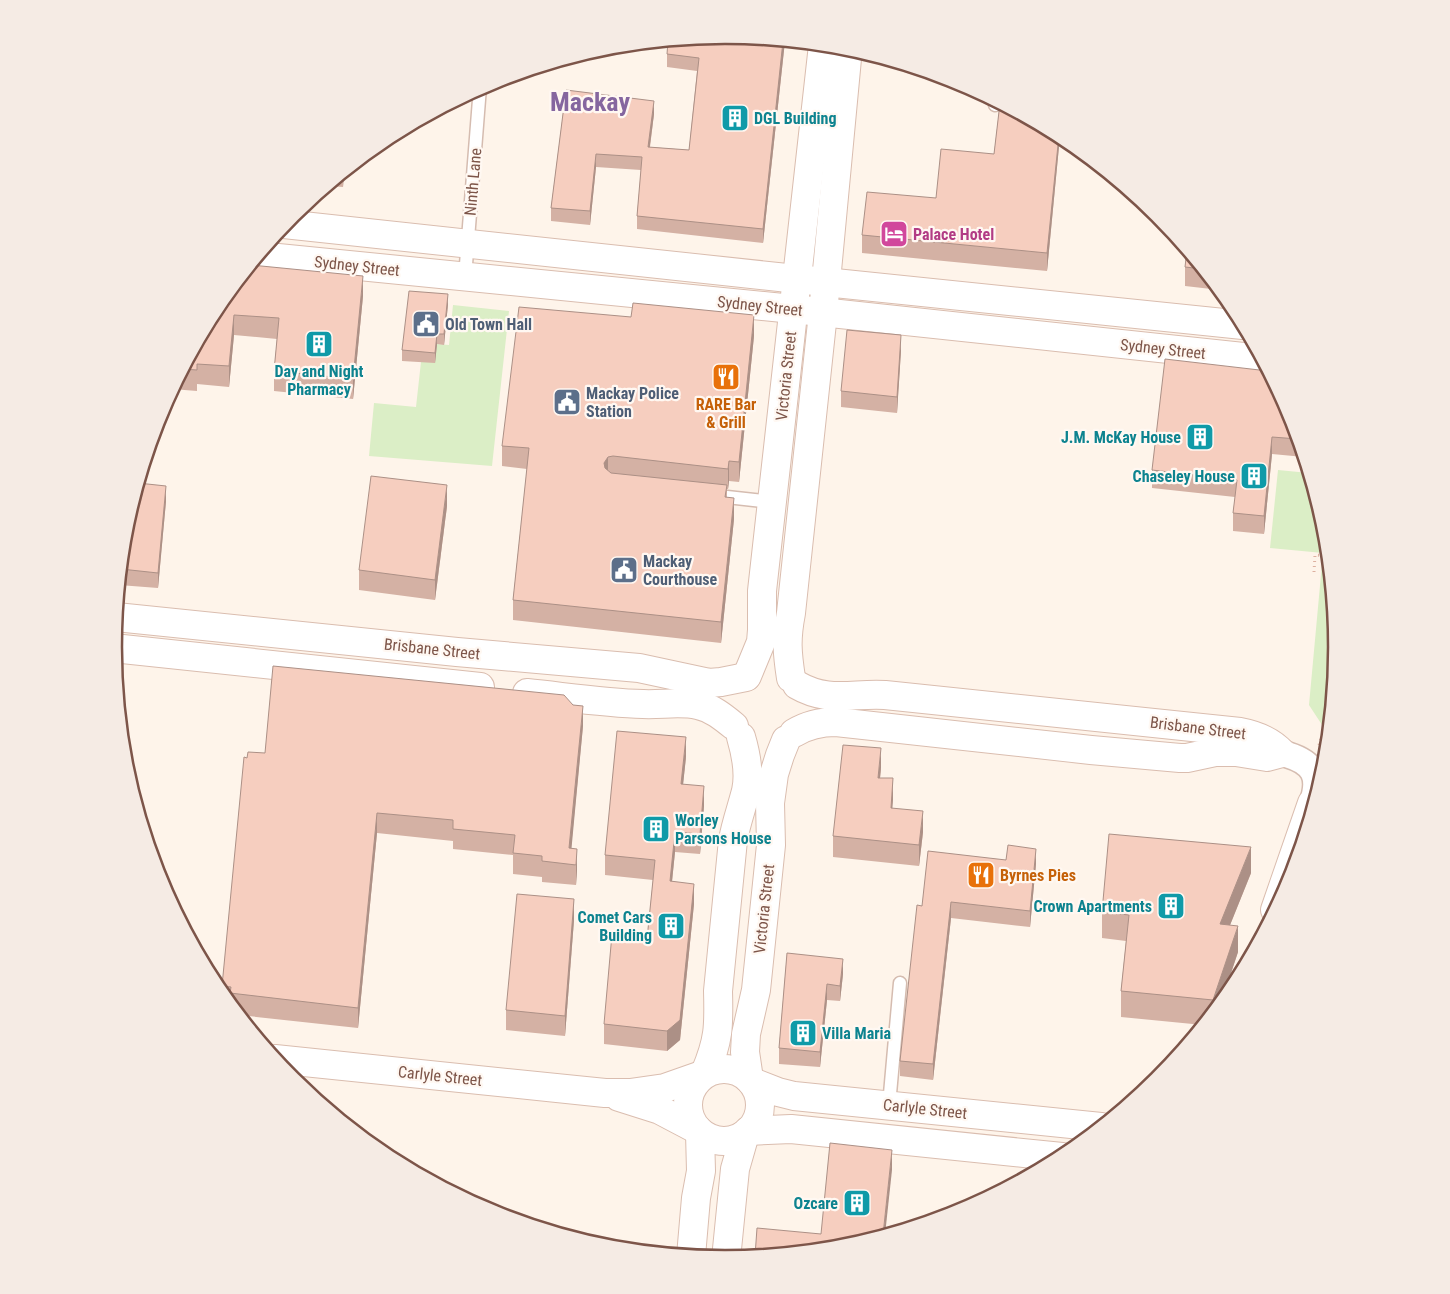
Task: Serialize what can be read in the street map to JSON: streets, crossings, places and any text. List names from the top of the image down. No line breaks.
{"streets":{"street":["Sydney Street","Victoria Street","Brisbane Street","Carlyle Street"],"lane":["Ninth Lane"]},"crossings":[["Ninth Lane","Sydney Street"],["Sydney Street","Victoria Street"],["Victoria Street","Brisbane Street"],["Victoria Street","Carlyle Street"]],"districts":["Mackay"],"places":{"building":["DGL Building","Day and Night Pharmacy","J.M. McKay House","Chaseley House","Worley Parsons House","Crown Apartments","Comet Cars Building","Villa Maria","Ozcare"],"hotel":["Palace Hotel"],"public building":["Old Town Hall","Mackay Police Station","Mackay Courthouse"],"restaurant":["RARE Bar & Grill","Byrnes Pies"]}}
